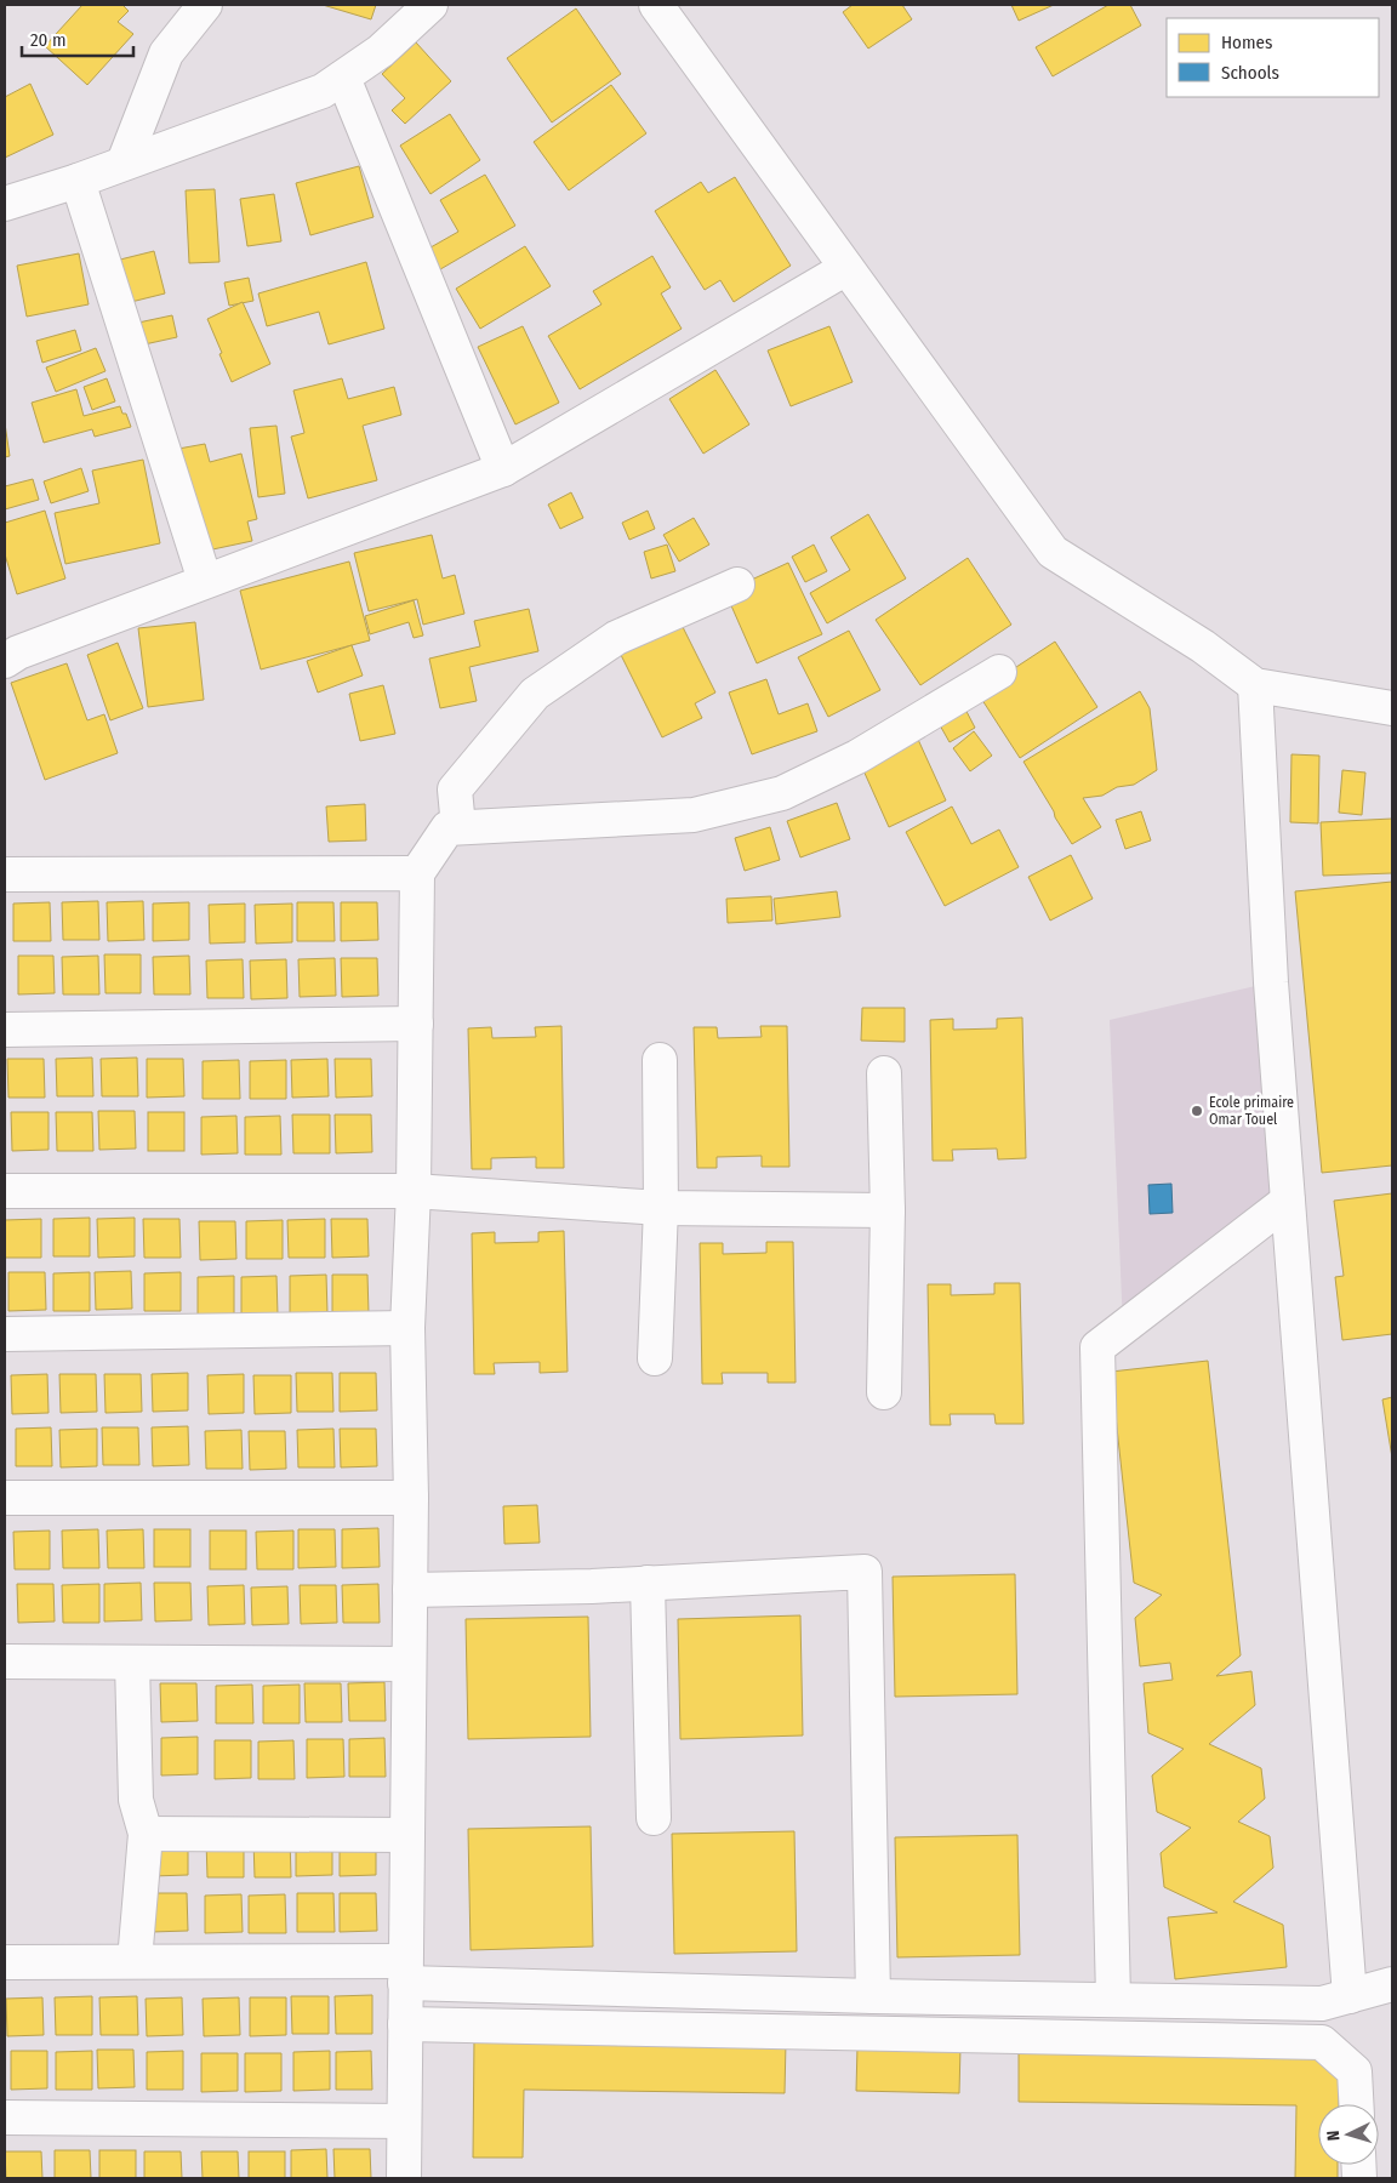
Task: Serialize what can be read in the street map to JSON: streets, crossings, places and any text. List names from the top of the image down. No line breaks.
{"places":["Ecole primaire Omar Touel"],"legend":["Homes","Schools"],"scale_bar":"20 m","north":"left"}
